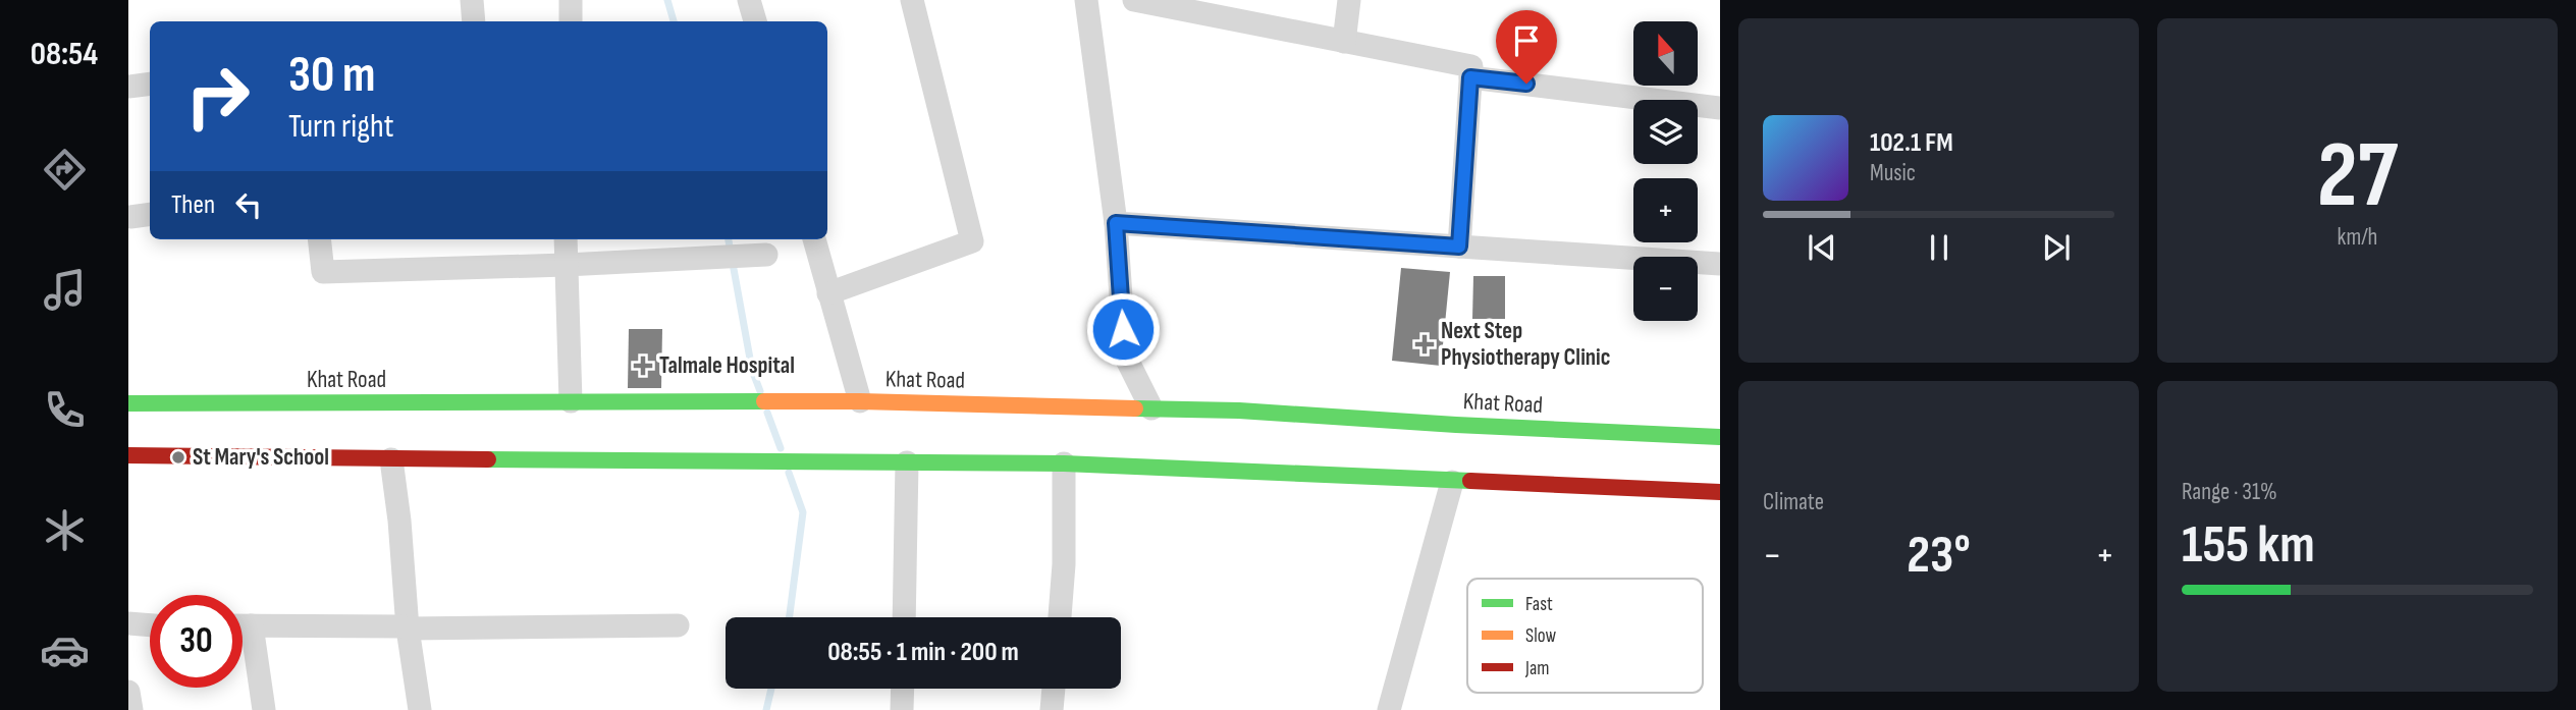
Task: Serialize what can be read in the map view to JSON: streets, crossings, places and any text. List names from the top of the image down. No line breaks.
{"streets":{"highway":["Khat Road"]},"places":{"health":["Next Step Physiotherapy Clinic","Talmale Hospital"],"other":["St Mary's School"]},"legend":["Fast","Slow","Jam"],"north":"top","page":{"tabs":"08:54","tile":[["27","km/h"],"Climate",["Range · 31%","155 km"]],"map_buttons":["+","−"],"turn":["30 m","Turn right"],"song":["102.1 FM","Music"],"then":"Then","heat":["−","23°","+"],"limit":"30","trip":"08:55 · 1 min · 200 m"}}
